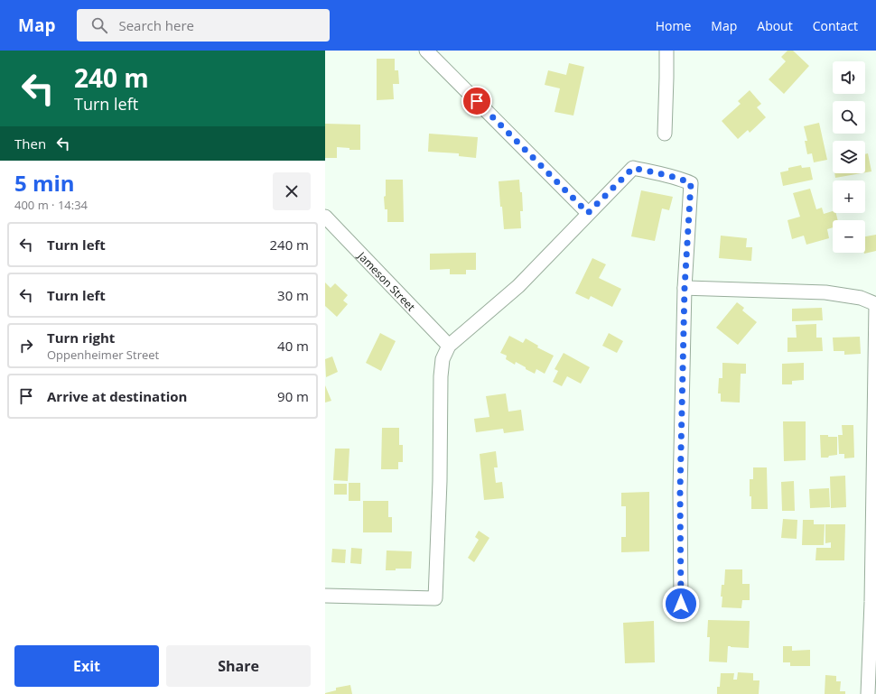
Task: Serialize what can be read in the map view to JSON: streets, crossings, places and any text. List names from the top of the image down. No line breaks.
{"streets":{"street":["Jameson Street"]},"page":{"header":"Map","search":"Search here","nav":["Home","Map","About","Contact"],"turn":["240 m","Turn left"],"map_buttons":["+","−"],"then":"Then","heading":["5 min","400 m · 14:34"],"list":[{"name":"Turn left","value":"240 m"},{"name":"Turn left","value":"30 m"},{"name":"Turn right","note":"Oppenheimer Street","value":"40 m"},{"name":"Arrive at destination","value":"90 m"}],"buttons":["Exit","Share"]}}
